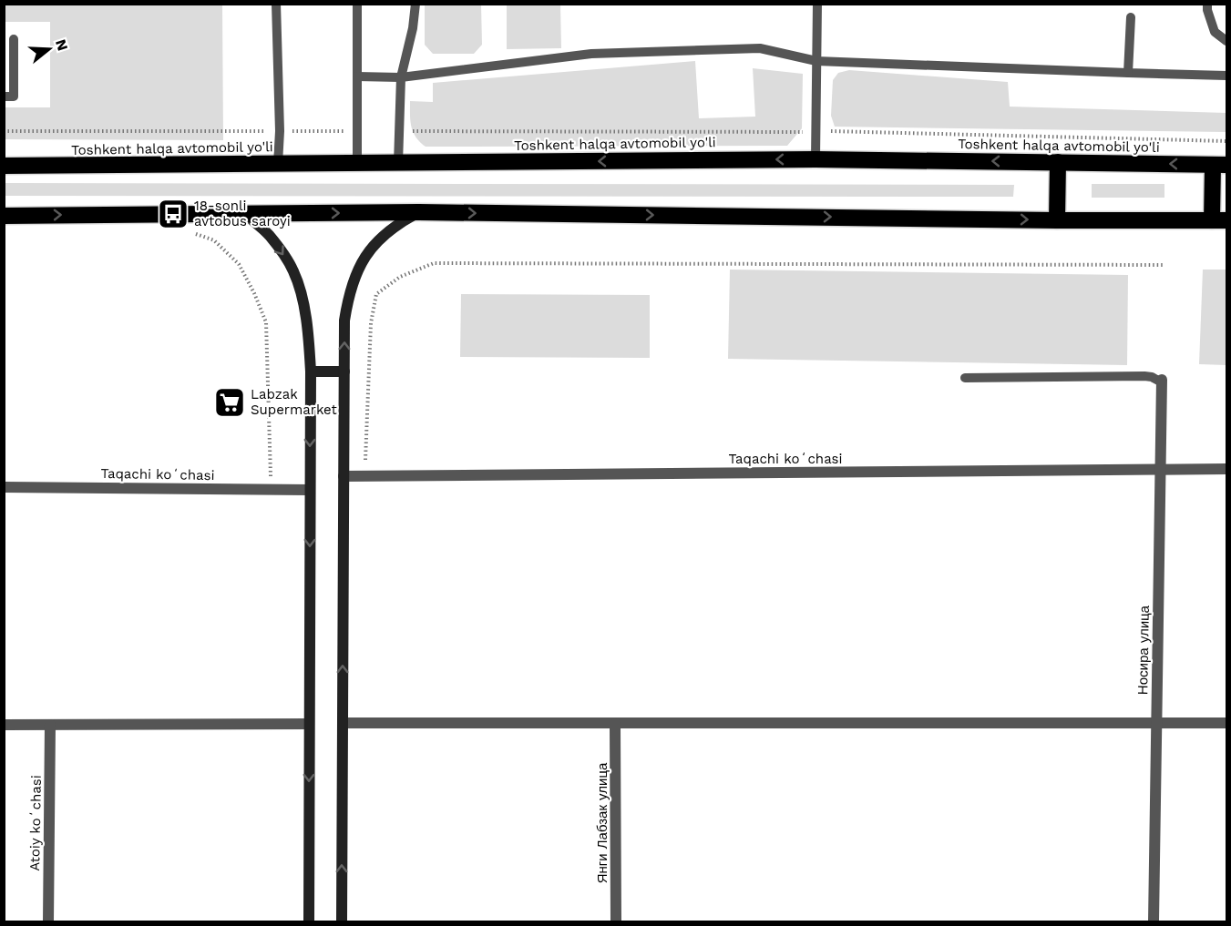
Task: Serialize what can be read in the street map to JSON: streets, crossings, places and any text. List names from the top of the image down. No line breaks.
{"streets":{"highway":["Toshkent halqa avtomobil yo'li"],"street":["Taqachi koʻchasi","Носира улица","Atoiy koʻchasi","Янги Лабзак улица"]},"crossings":[["Taqachi koʻchasi","Носира улица"]],"places":{"bus stop":["18-sonli avtobus saroyi"],"supermarket":["Labzak Supermarket"]},"north":"right"}
